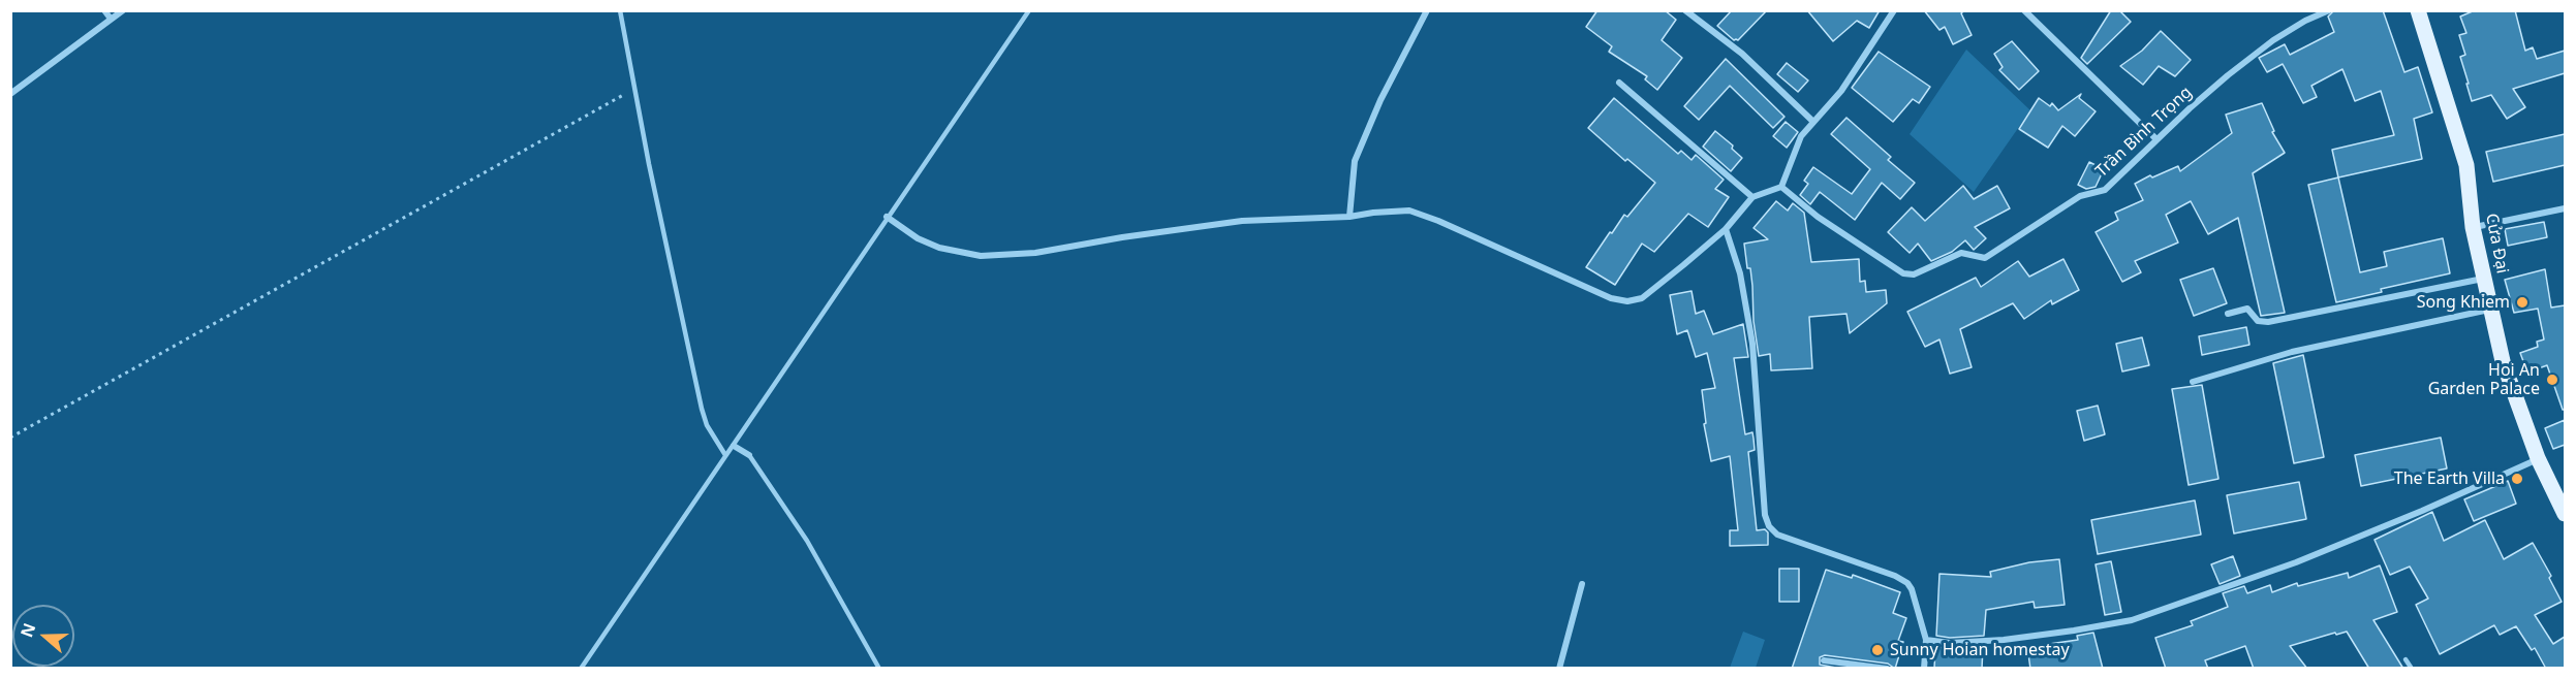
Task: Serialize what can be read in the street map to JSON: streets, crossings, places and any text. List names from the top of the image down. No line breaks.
{"streets":{"main road":["Cửa Đại"],"street":["Trần Bình Trọng"]},"places":["Song Khiem","Hoi An Garden Palace","The Earth Villa","Sunny Hoian homestay"],"north":"left"}
